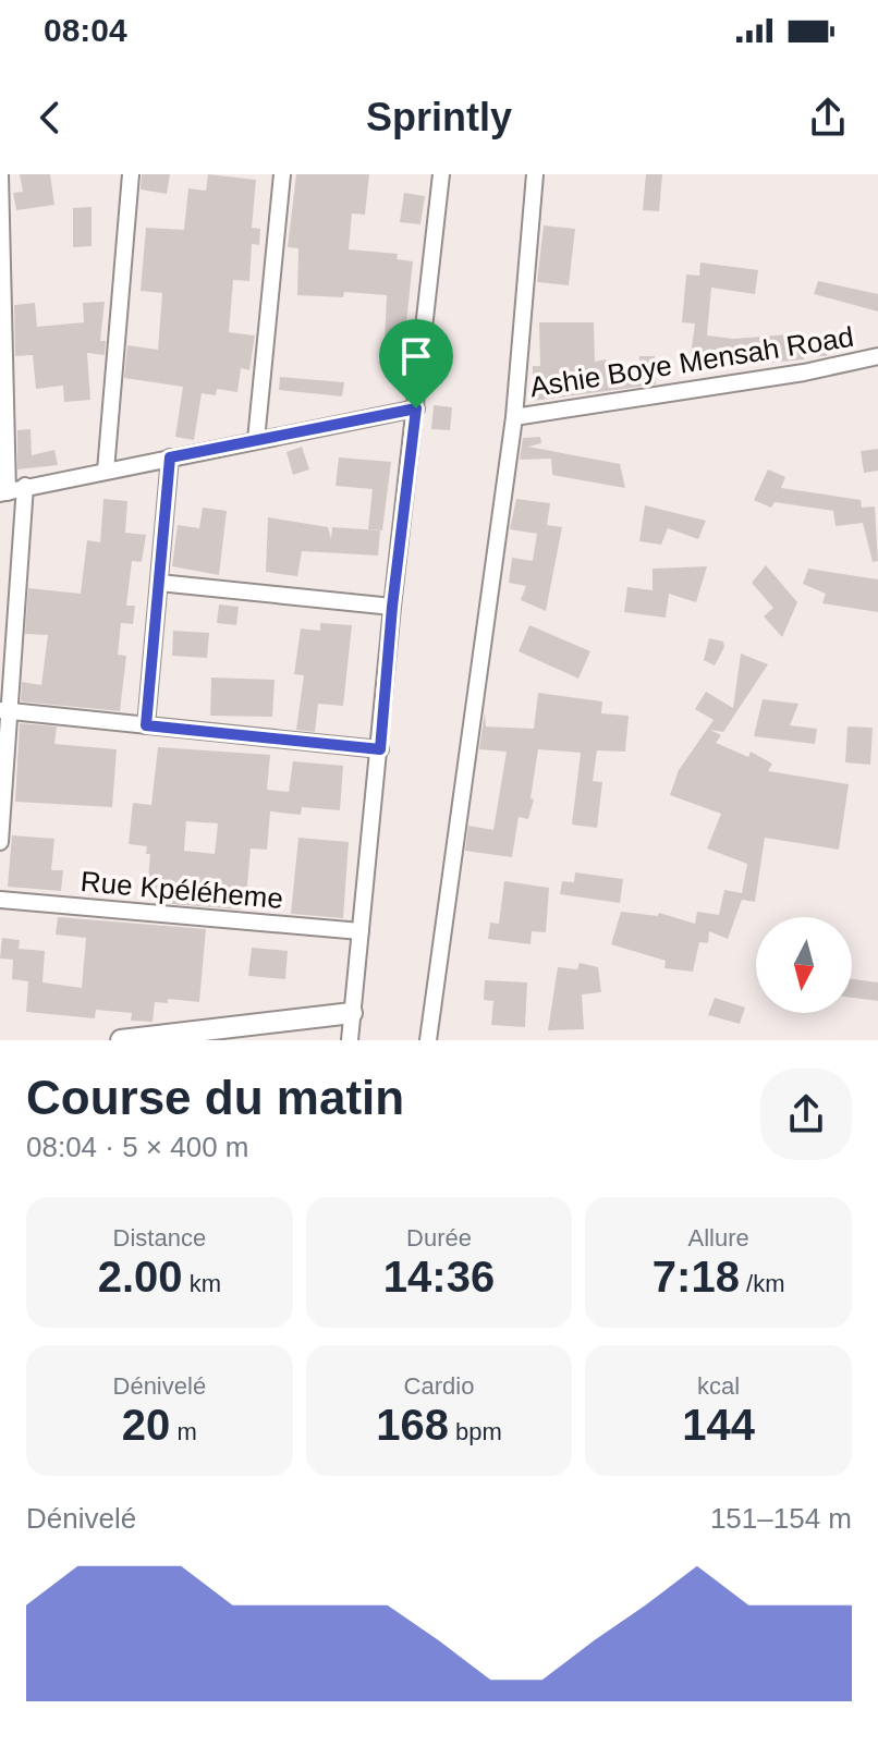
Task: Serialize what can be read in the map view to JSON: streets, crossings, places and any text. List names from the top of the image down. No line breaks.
{"streets":{"street":["Ashie Boye Mensah Road","Rue Kpéléheme"]},"north":"bottom","page":{"status":"08:04","header":"Sprintly","heading":["Course du matin","08:04 · 5 × 400 m"],"stats":[["Distance","2.00 km"],["Durée","14:36"],["Allure","7:18 /km"],["Dénivelé","20 m"],["Cardio","168 bpm"],["kcal","144"]],"chart":["Dénivelé","151–154 m"]}}
